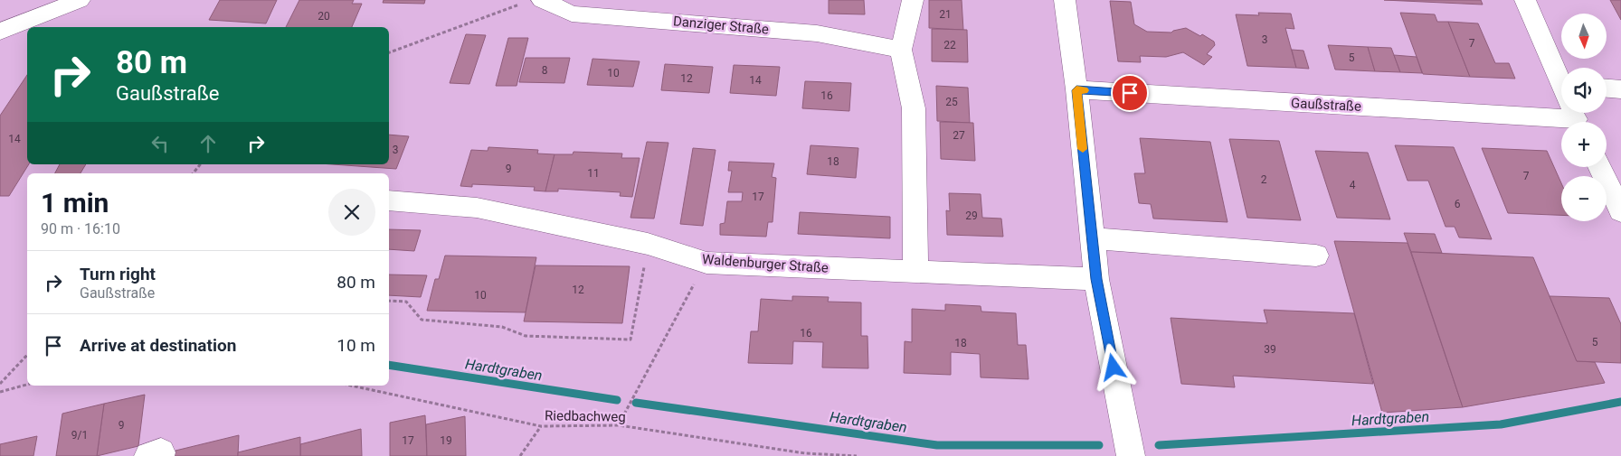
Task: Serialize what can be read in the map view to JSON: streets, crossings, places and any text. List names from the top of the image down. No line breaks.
{"streets":{"street":["Danziger Straße","Gaußstraße","Waldenburger Straße"],"path":["Riedbachweg"]},"water":["Hardtgraben"],"house_numbers":["21","20","3","7","22","5","8","10","12","14","16","25","27","14","3","18","9","11","7","2","4","17","6","29","12","10","16","5","18","39","9","9/1","17","19"],"north":"bottom","page":{"map_buttons":["+","−"],"turn":["80 m","Gaußstraße"],"heading":["1 min","90 m · 16:10"],"list":[{"name":"Turn right","note":"Gaußstraße","value":"80 m"},{"name":"Arrive at destination","value":"10 m"}]}}
